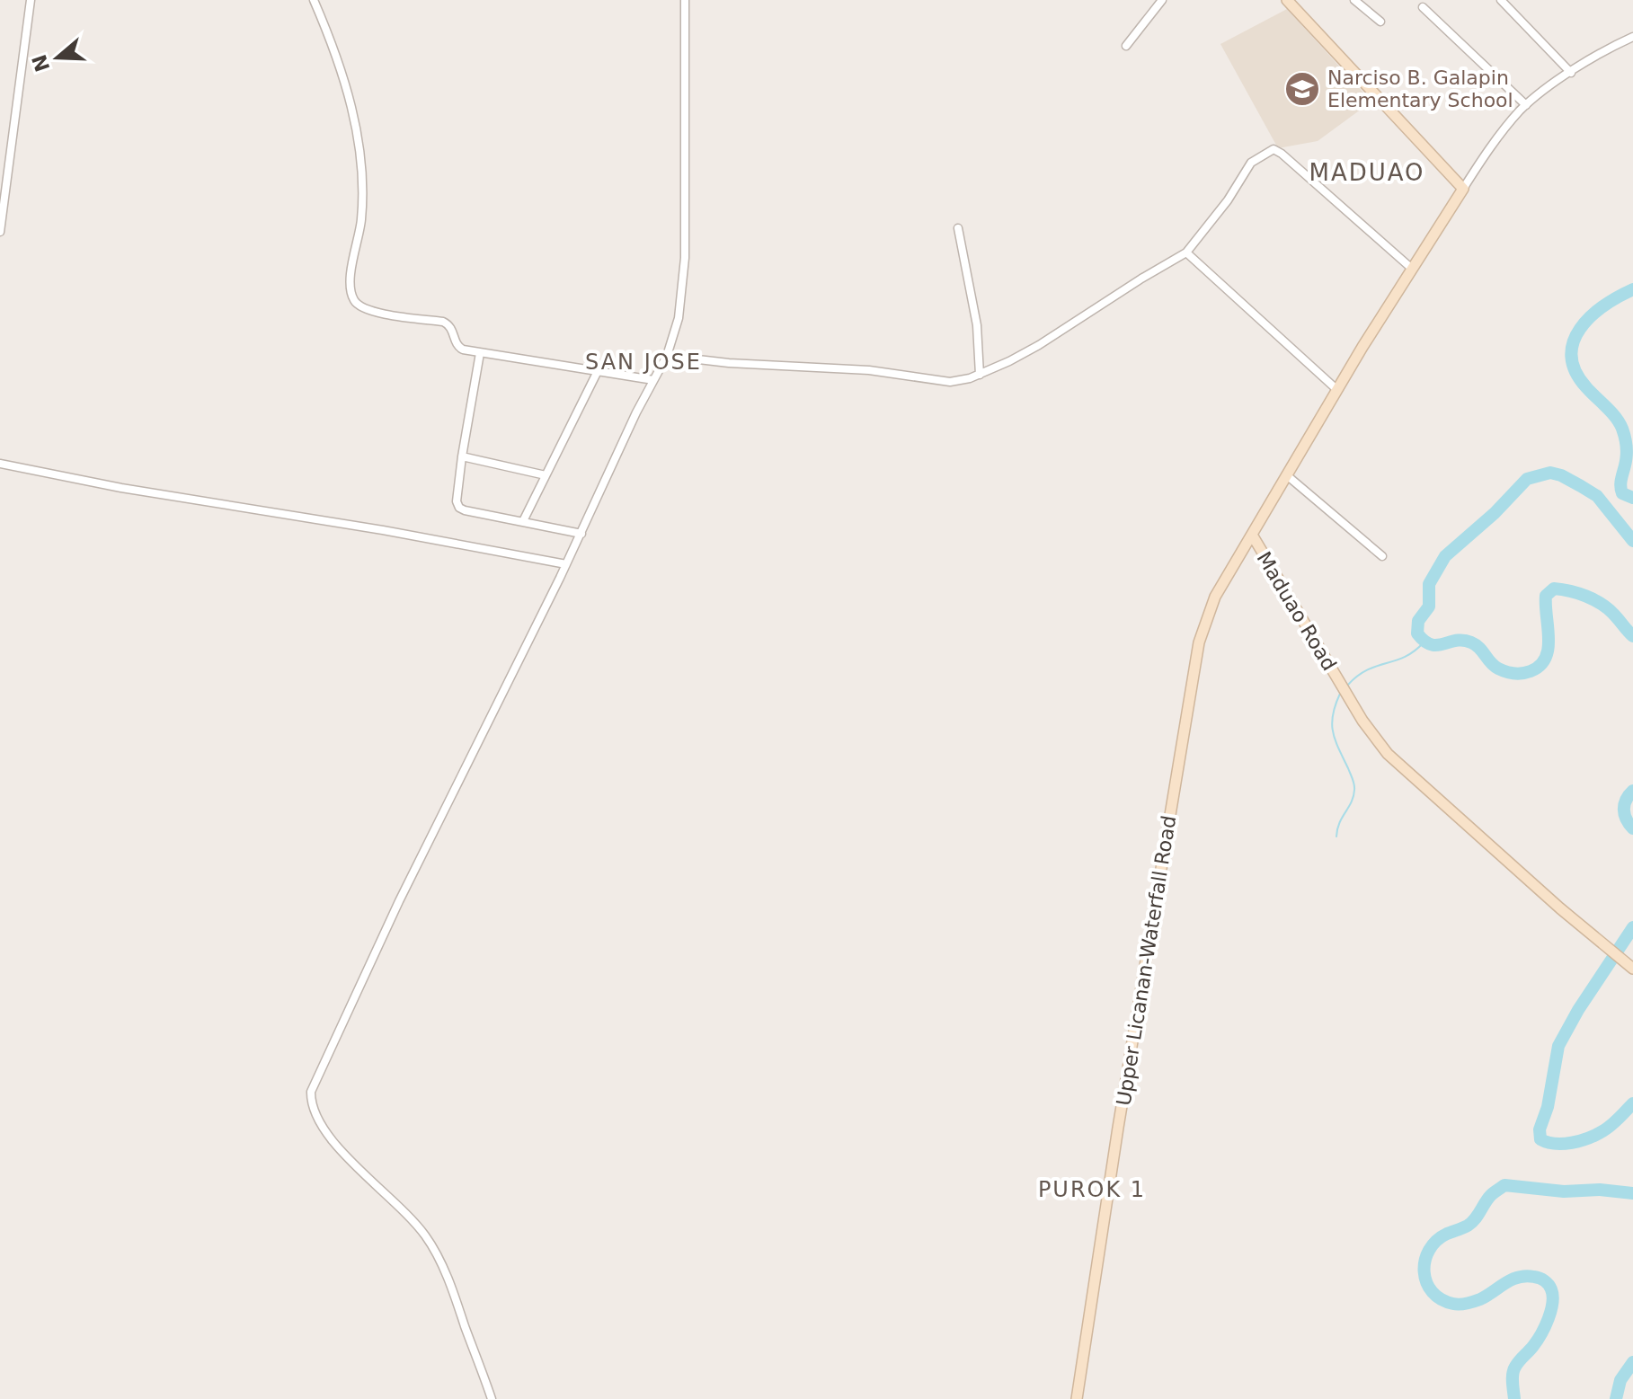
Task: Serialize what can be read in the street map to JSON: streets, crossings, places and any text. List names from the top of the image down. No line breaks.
{"streets":{"main road":["Maduao Road","Upper Licanan-Waterfall Road"]},"crossings":[["Maduao Road","Upper Licanan-Waterfall Road"]],"districts":["MADUAO","SAN JOSE","PUROK 1"],"places":{"school or university":["Narciso B. Galapin Elementary School"]},"north":"left"}
